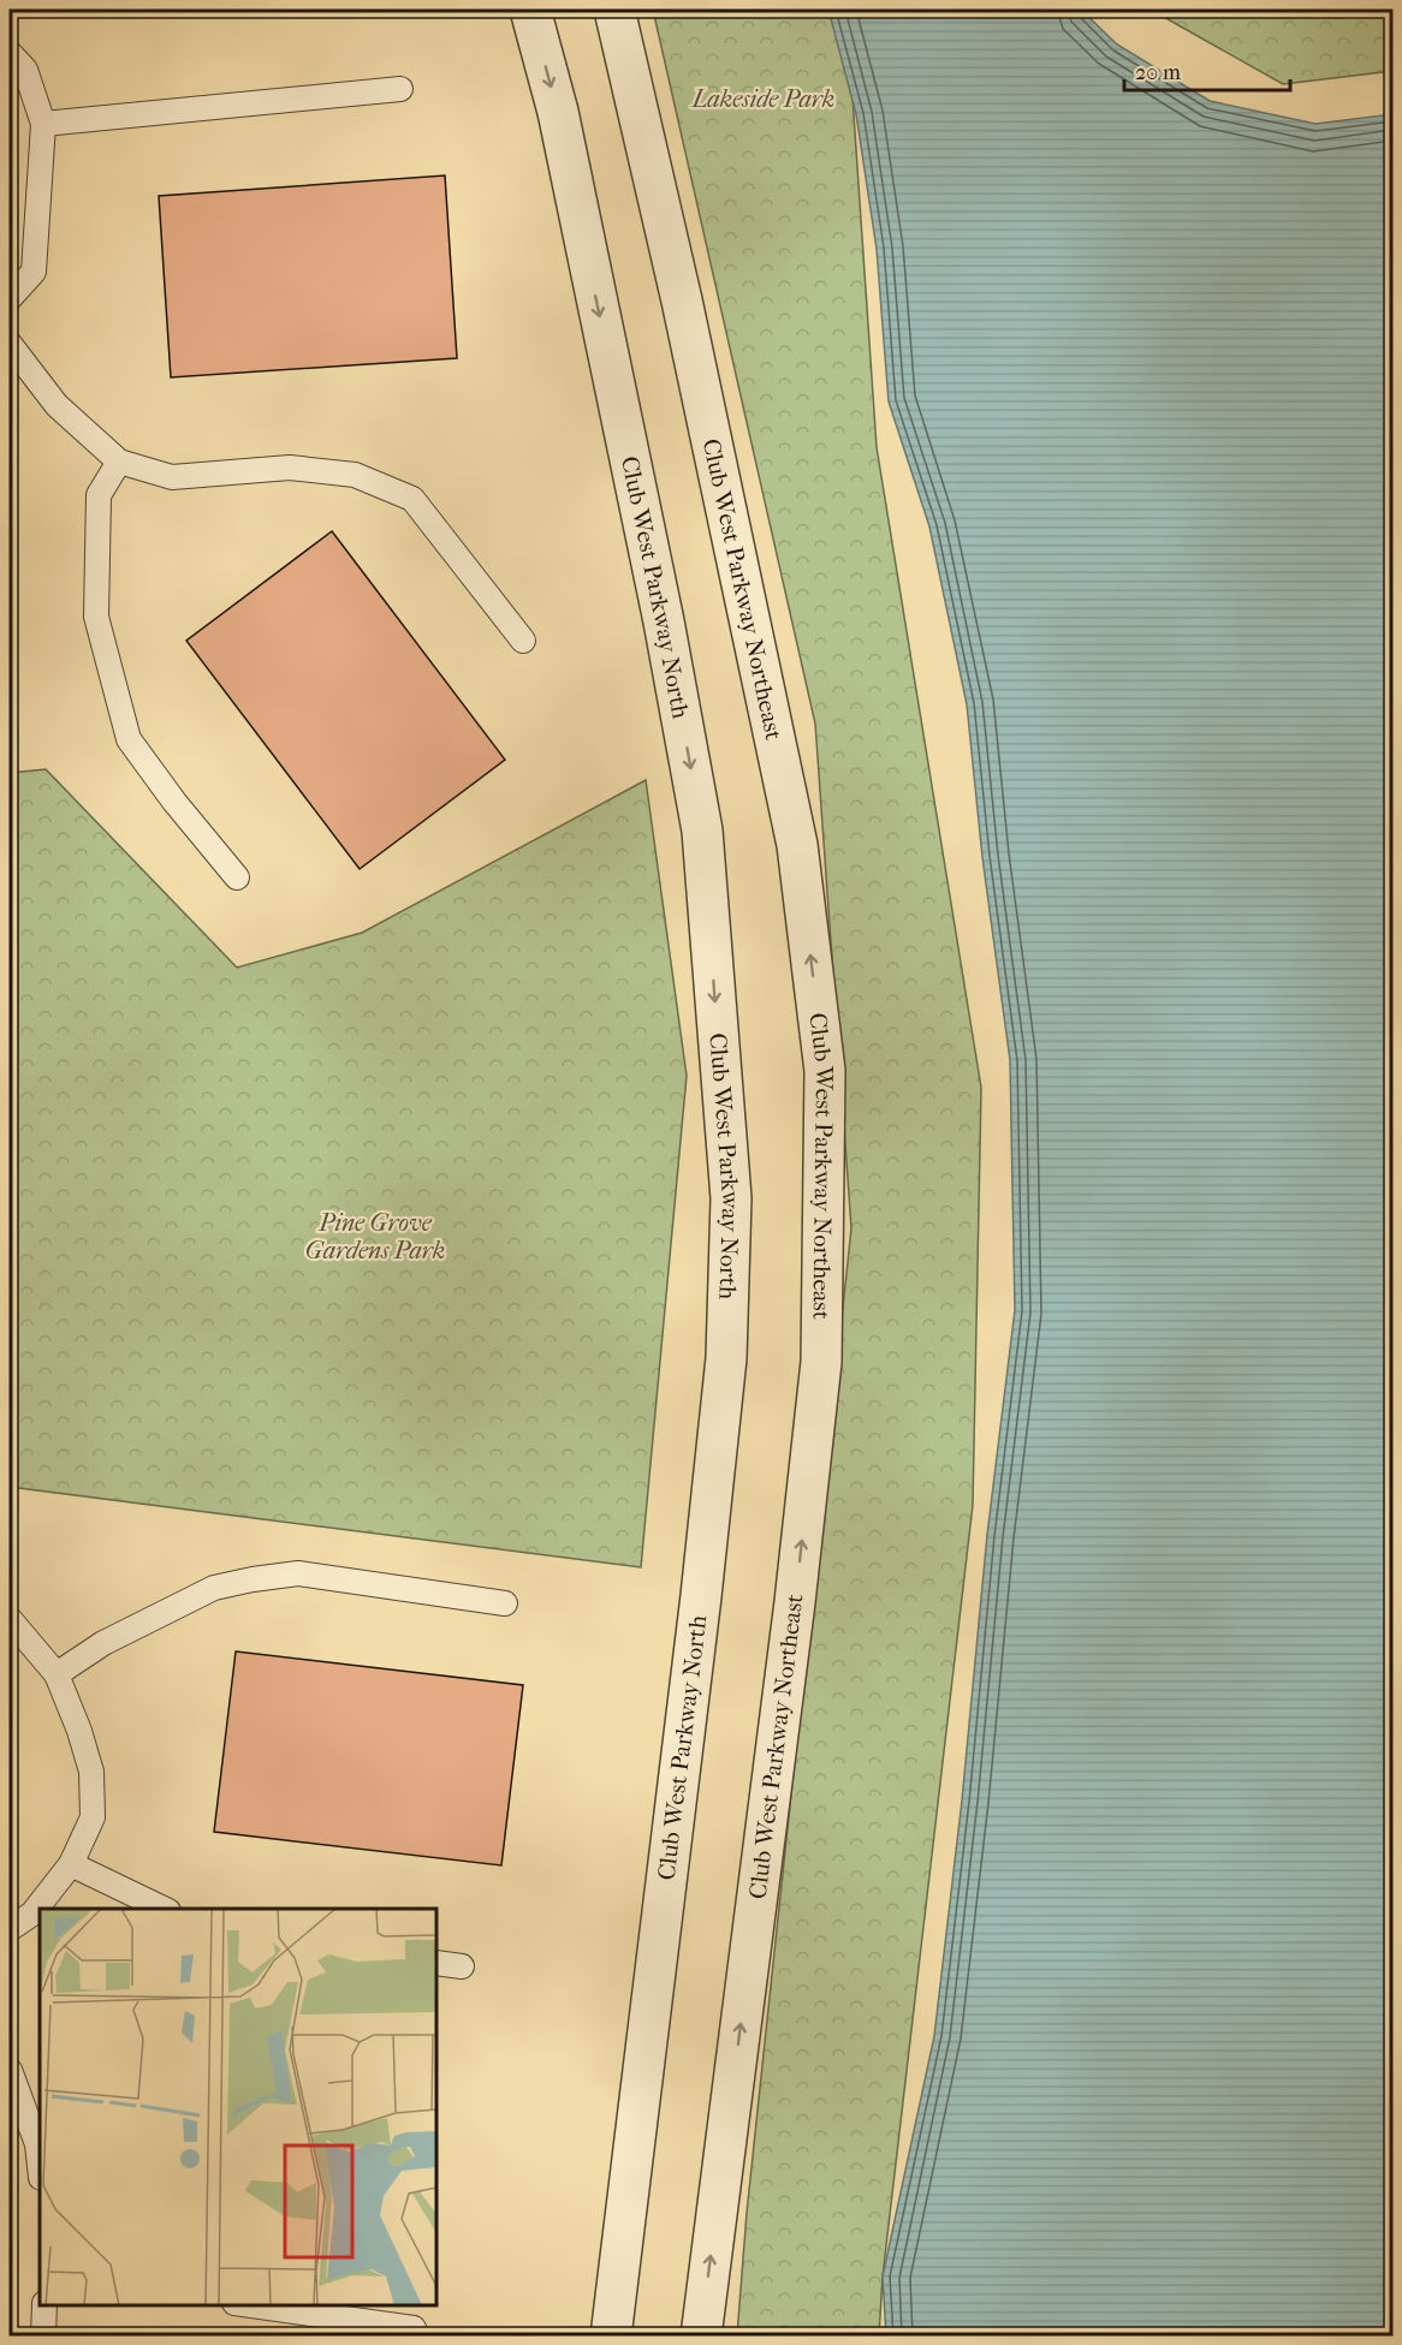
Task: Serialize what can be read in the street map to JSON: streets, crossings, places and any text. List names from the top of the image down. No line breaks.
{"streets":{"street":["Club West Parkway North","Club West Parkway Northeast"]},"one_way":["Club West Parkway North","Club West Parkway Northeast"],"parks":["Lakeside Park","Pine Grove Gardens Park"],"scale_bar":"20 m"}
